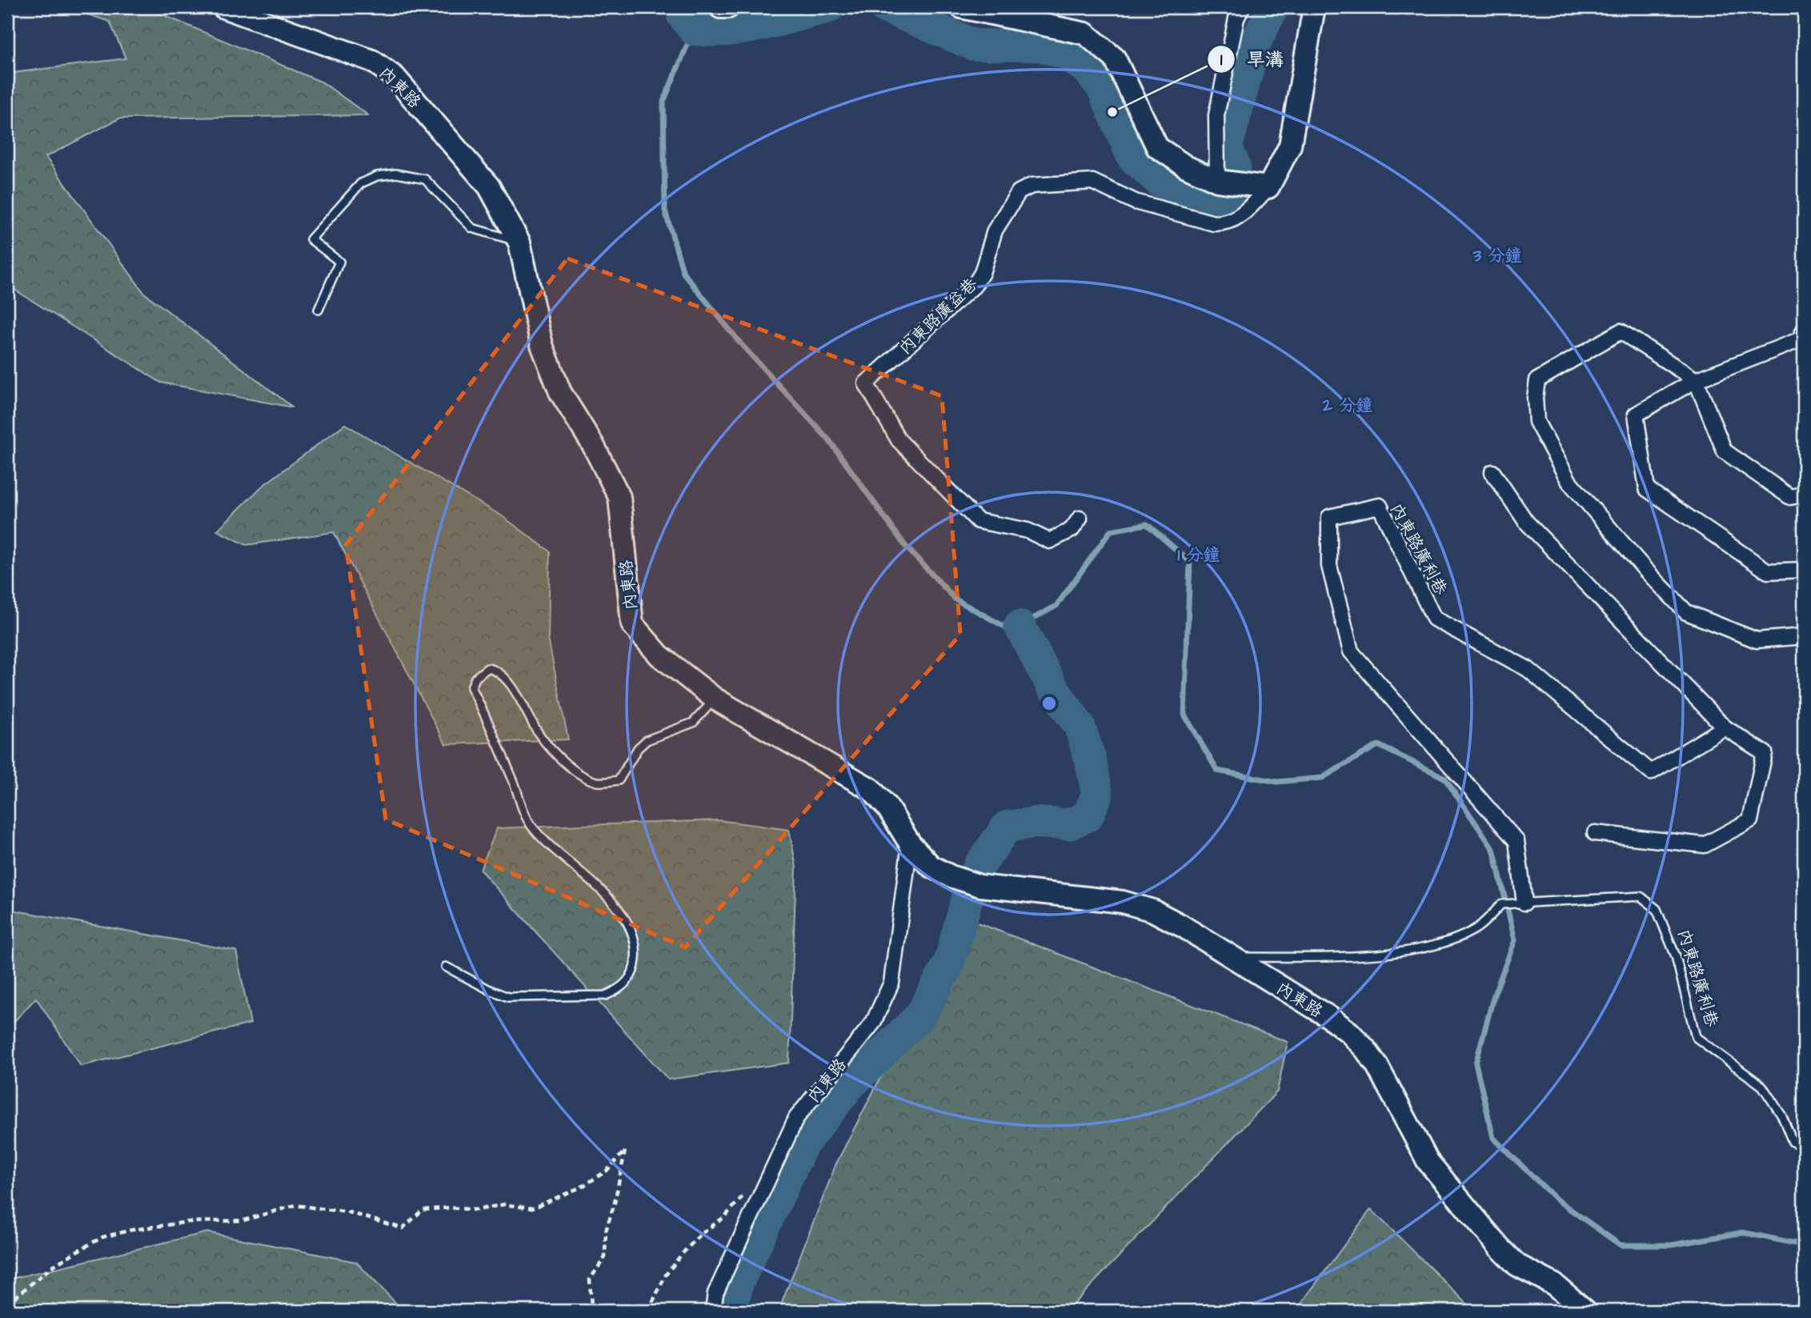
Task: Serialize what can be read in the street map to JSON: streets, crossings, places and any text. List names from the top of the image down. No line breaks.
{"streets":{"street":["內東路","內東路廣益巷","內東路廣利巷"]},"crossings":[["內東路","內東路廣利巷"]],"places":["旱溝"],"rings":["3 分鐘","2 分鐘","1 分鐘"]}
